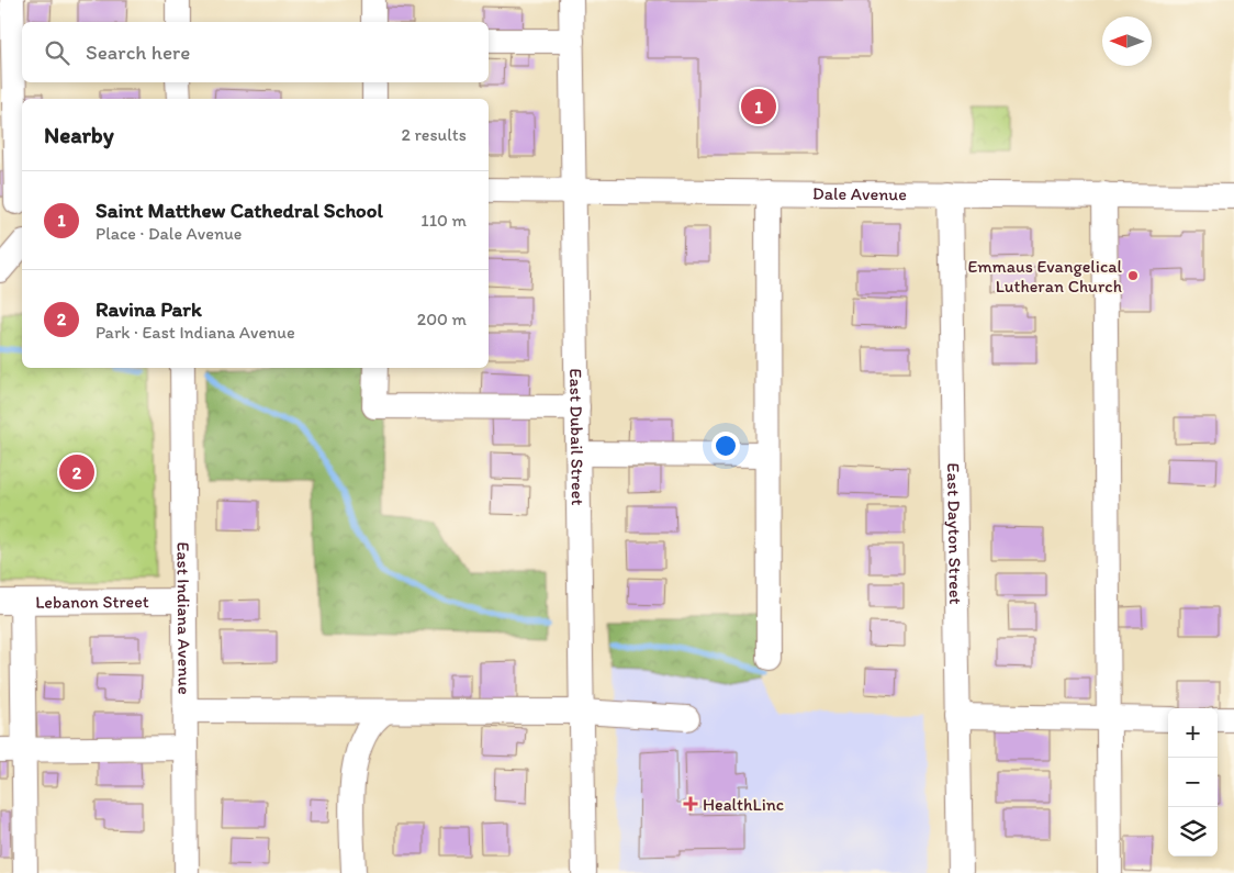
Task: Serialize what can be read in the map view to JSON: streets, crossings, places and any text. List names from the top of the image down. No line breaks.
{"streets":{"street":["Dale Avenue","East Dubail Street","East Dayton Street","Lebanon Street","East Indiana Avenue"]},"crossings":[["Dale Avenue","East Dubail Street"],["Dale Avenue","East Dayton Street"],["Lebanon Street","East Indiana Avenue"]],"places":{"other":["Emmaus Evangelical Lutheran Church"],"health":["HealthLinc"]},"north":"left","page":{"search":"Search here","pins":["1","2"],"heading":["Nearby","2 results"],"list":[{"mark":"1","name":"Saint Matthew Cathedral School","note":"Place · Dale Avenue","value":"110 m"},{"mark":"2","name":"Ravina Park","note":"Park · East Indiana Avenue","value":"200 m"}],"map_buttons":["+","−"]}}
